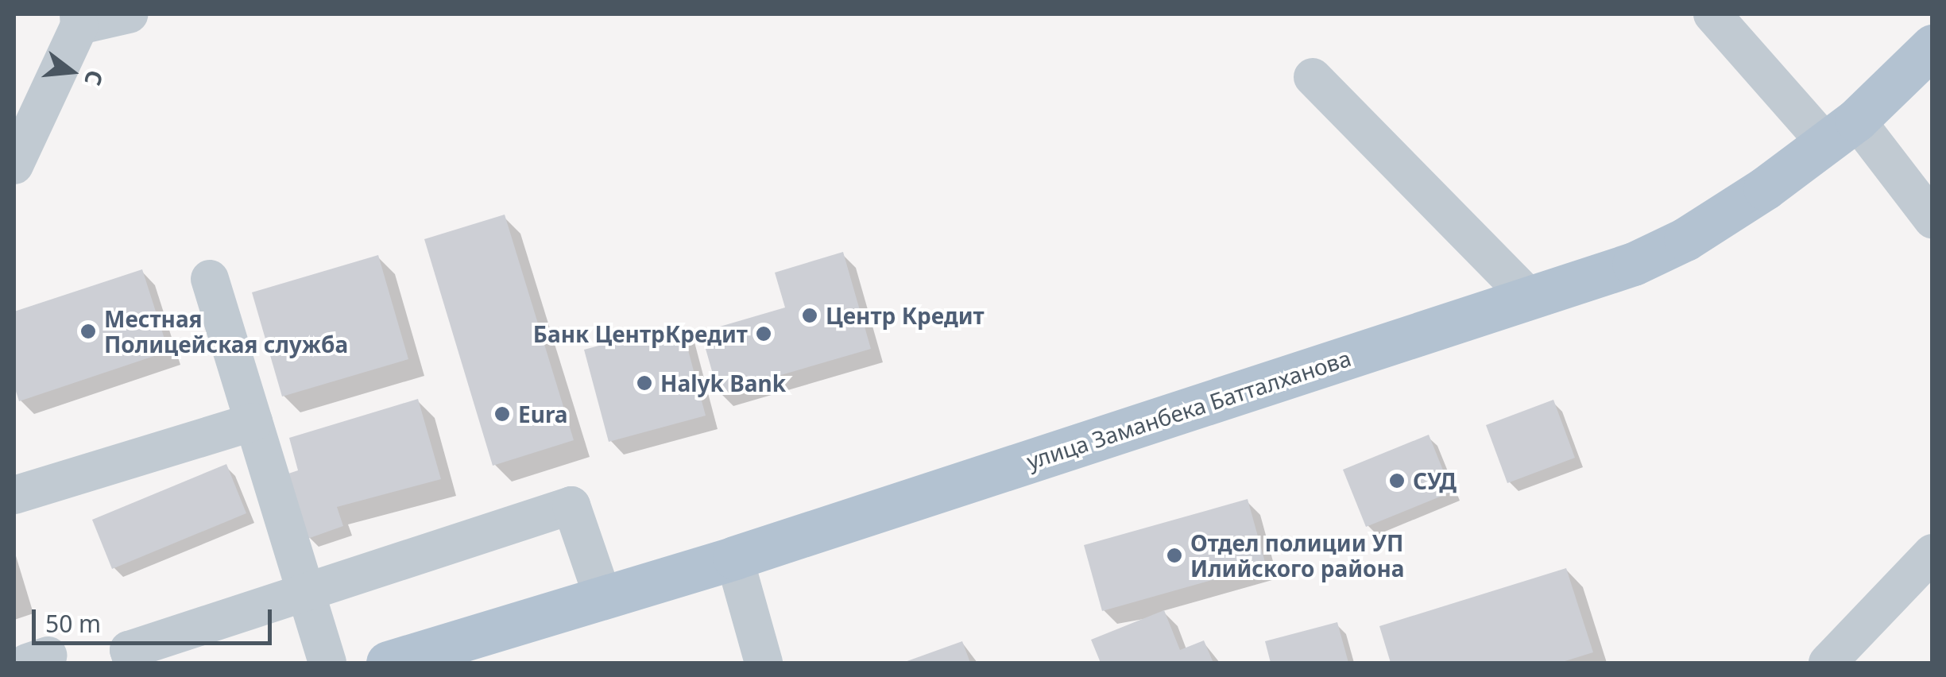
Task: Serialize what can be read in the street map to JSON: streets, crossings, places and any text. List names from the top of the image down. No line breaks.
{"streets":{"main road":["улица Заманбека Батталханова"]},"places":["Центр Кредит","Местная Полицейская служба","Банк ЦентрКредит","Halyk Bank","Eura","СУД","Отдел полиции УП Илийского района"],"scale_bar":"50 m","north":"right"}
